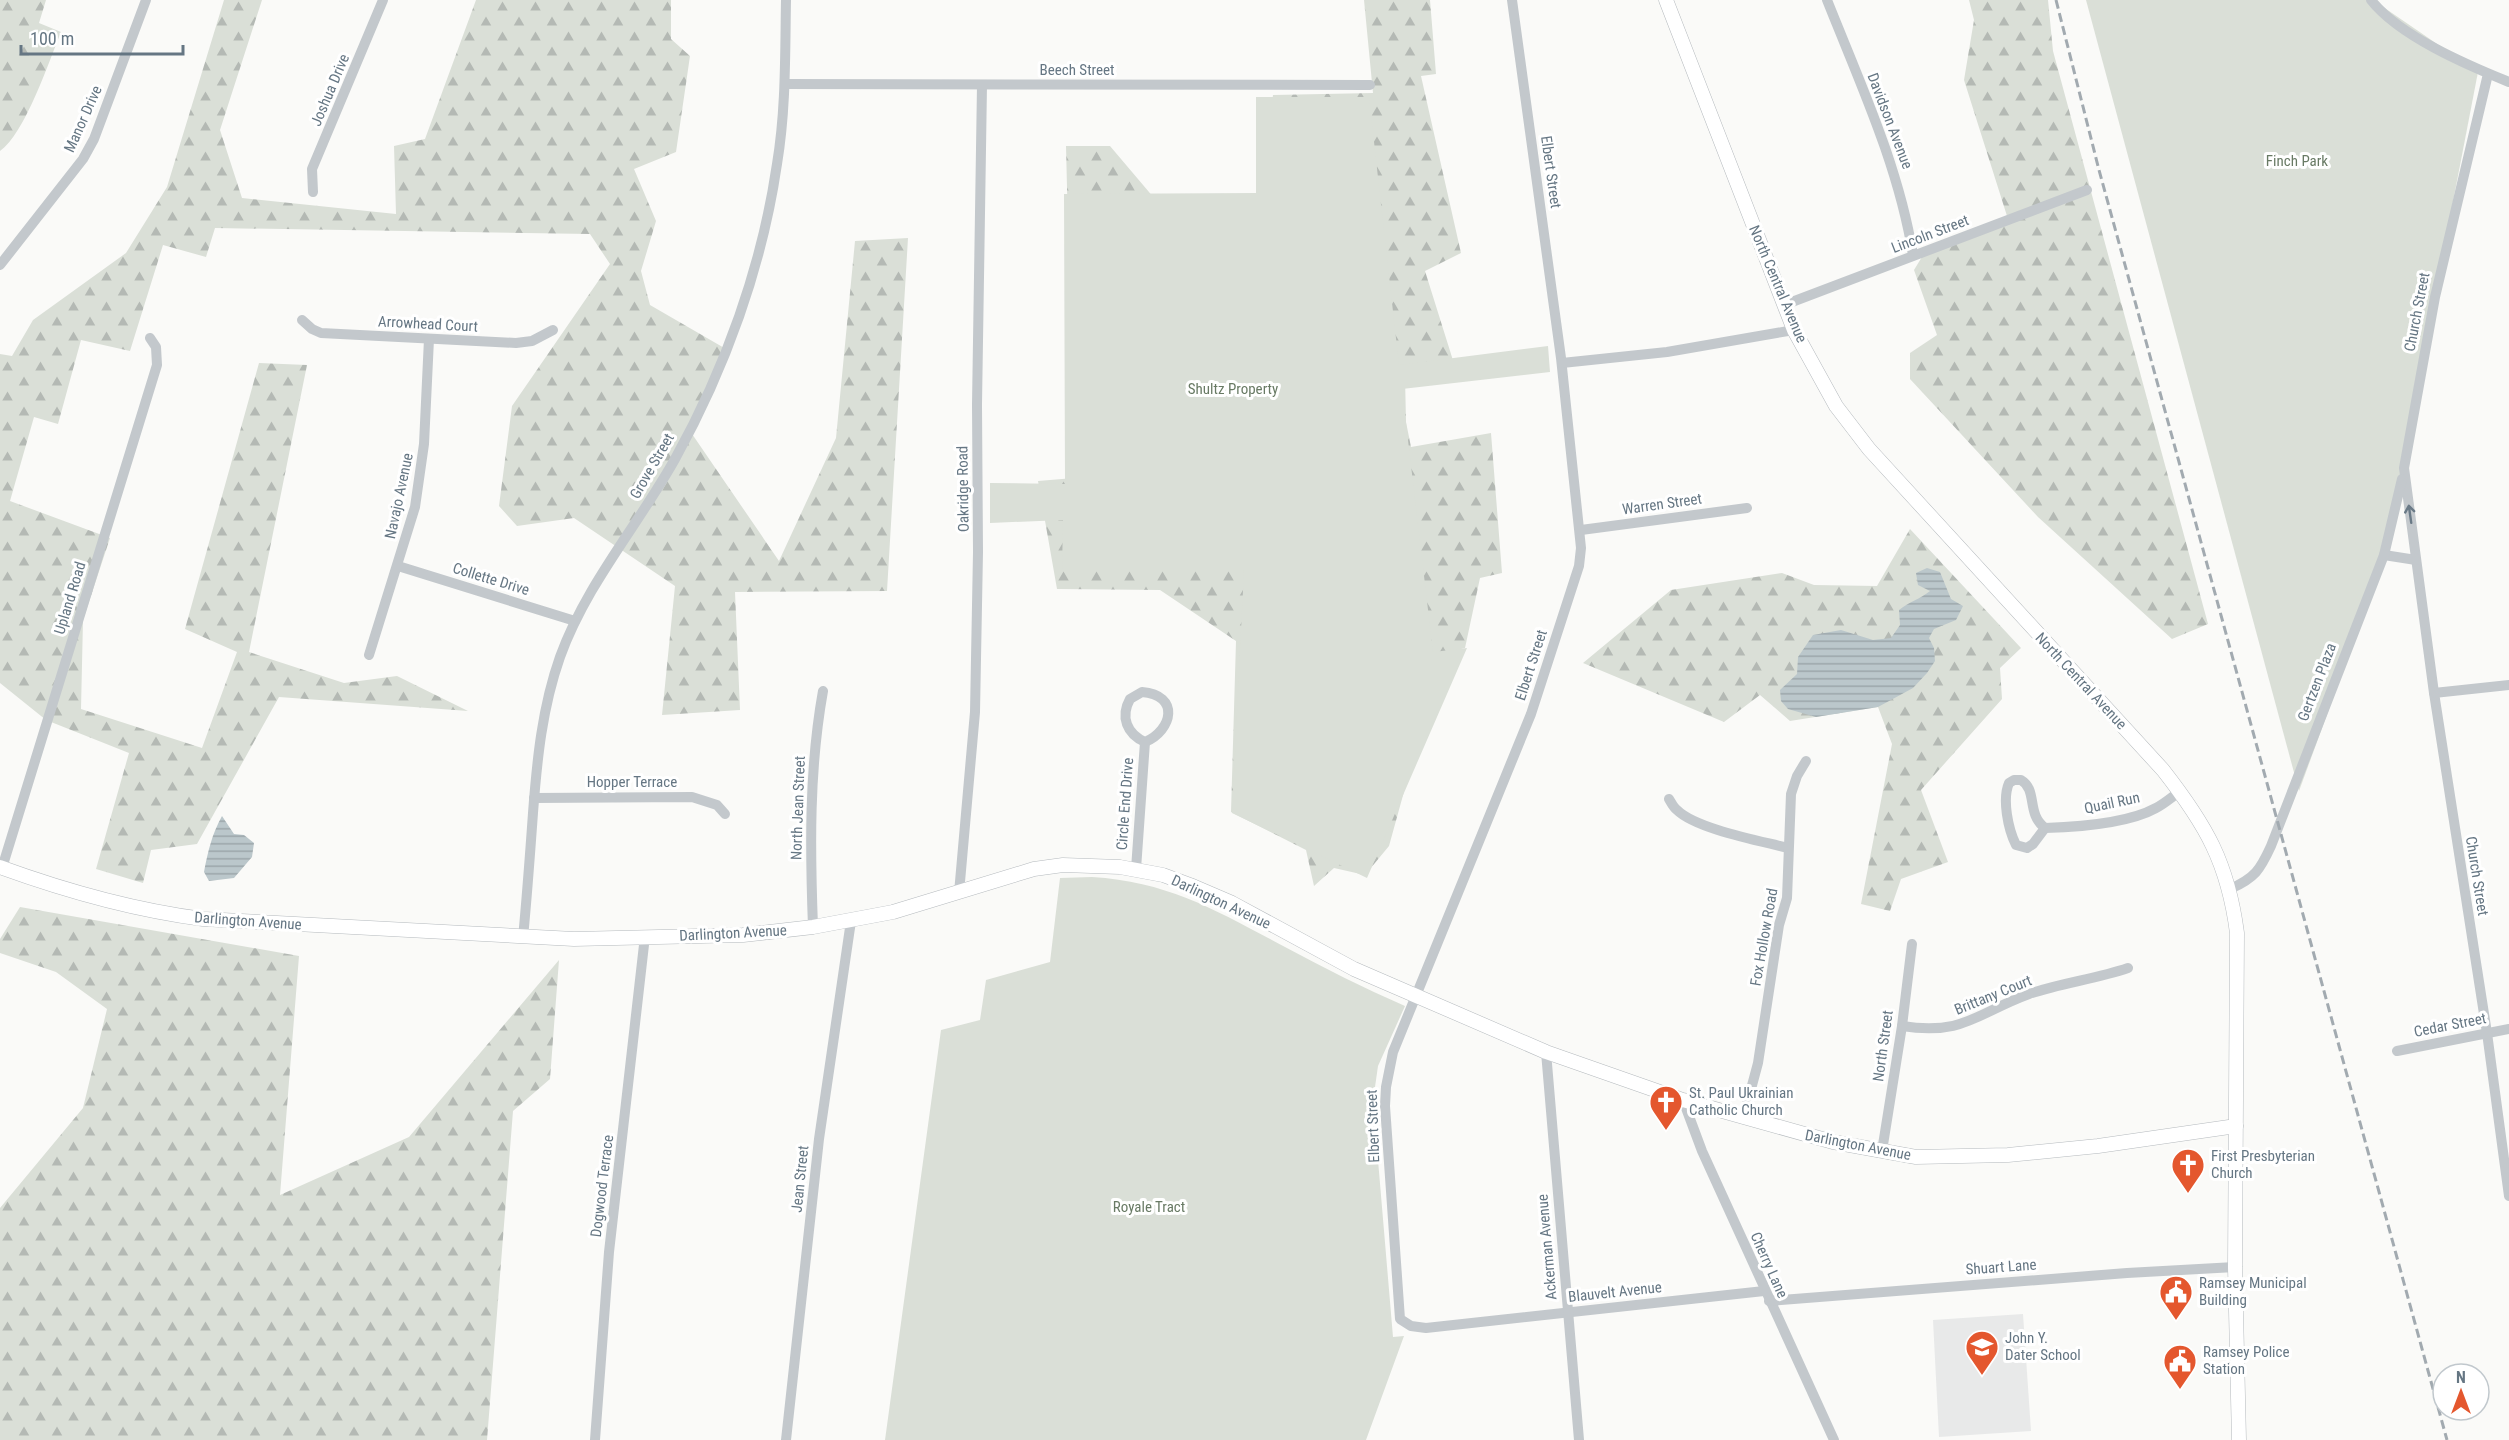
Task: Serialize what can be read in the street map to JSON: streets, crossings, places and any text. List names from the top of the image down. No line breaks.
{"streets":{"main road":["North Central Avenue","Darlington Avenue"],"street":["Beech Street","Joshua Drive","Manor Drive","Davidson Avenue","Elbert Street","Lincoln Street","Church Street","Arrowhead Court","Grove Street","Oakridge Road","Navajo Avenue","Warren Street","Collette Drive","Upland Road","Gertzen Plaza","Hopper Terrace","Quail Run","Circle End Drive","North Jean Street","Fox Hollow Road","Brittany Court","Cedar Street","North Street","Jean Street","Dogwood Terrace","Ackerman Avenue","Cherry Lane","Shuart Lane","Blauvelt Avenue"]},"crossings":[["Beech Street","Grove Street"],["Beech Street","Oakridge Road"],["Davidson Avenue","Lincoln Street"],["Elbert Street","Warren Street"],["Elbert Street","Darlington Avenue"],["Elbert Street","Blauvelt Avenue"],["Lincoln Street","North Central Avenue"],["North Central Avenue","Gertzen Plaza"],["North Central Avenue","Quail Run"],["North Central Avenue","Darlington Avenue"],["North Central Avenue","Shuart Lane"],["Church Street","Gertzen Plaza"],["Church Street","Cedar Street"],["Arrowhead Court","Navajo Avenue"],["Grove Street","Collette Drive"],["Grove Street","Hopper Terrace"],["Grove Street","Darlington Avenue"],["Oakridge Road","Darlington Avenue"],["Navajo Avenue","Collette Drive"],["Upland Road","Darlington Avenue"],["Circle End Drive","Darlington Avenue"],["North Jean Street","Darlington Avenue"],["Darlington Avenue","Fox Hollow Road"],["Darlington Avenue","North Street"],["Darlington Avenue","Jean Street"],["Darlington Avenue","Dogwood Terrace"],["Darlington Avenue","Ackerman Avenue"],["Darlington Avenue","Cherry Lane"],["Brittany Court","North Street"],["Ackerman Avenue","Blauvelt Avenue"],["Cherry Lane","Shuart Lane"],["Cherry Lane","Blauvelt Avenue"],["Shuart Lane","Blauvelt Avenue"]],"parks":["Finch Park","Shultz Property","Royale Tract"],"places":{"church":["St. Paul Ukrainian Catholic Church","First Presbyterian Church"],"public building":["Ramsey Municipal Building","Ramsey Police Station"],"school or university":["John Y. Dater School"]},"scale_bar":"100 m","north":"top"}
